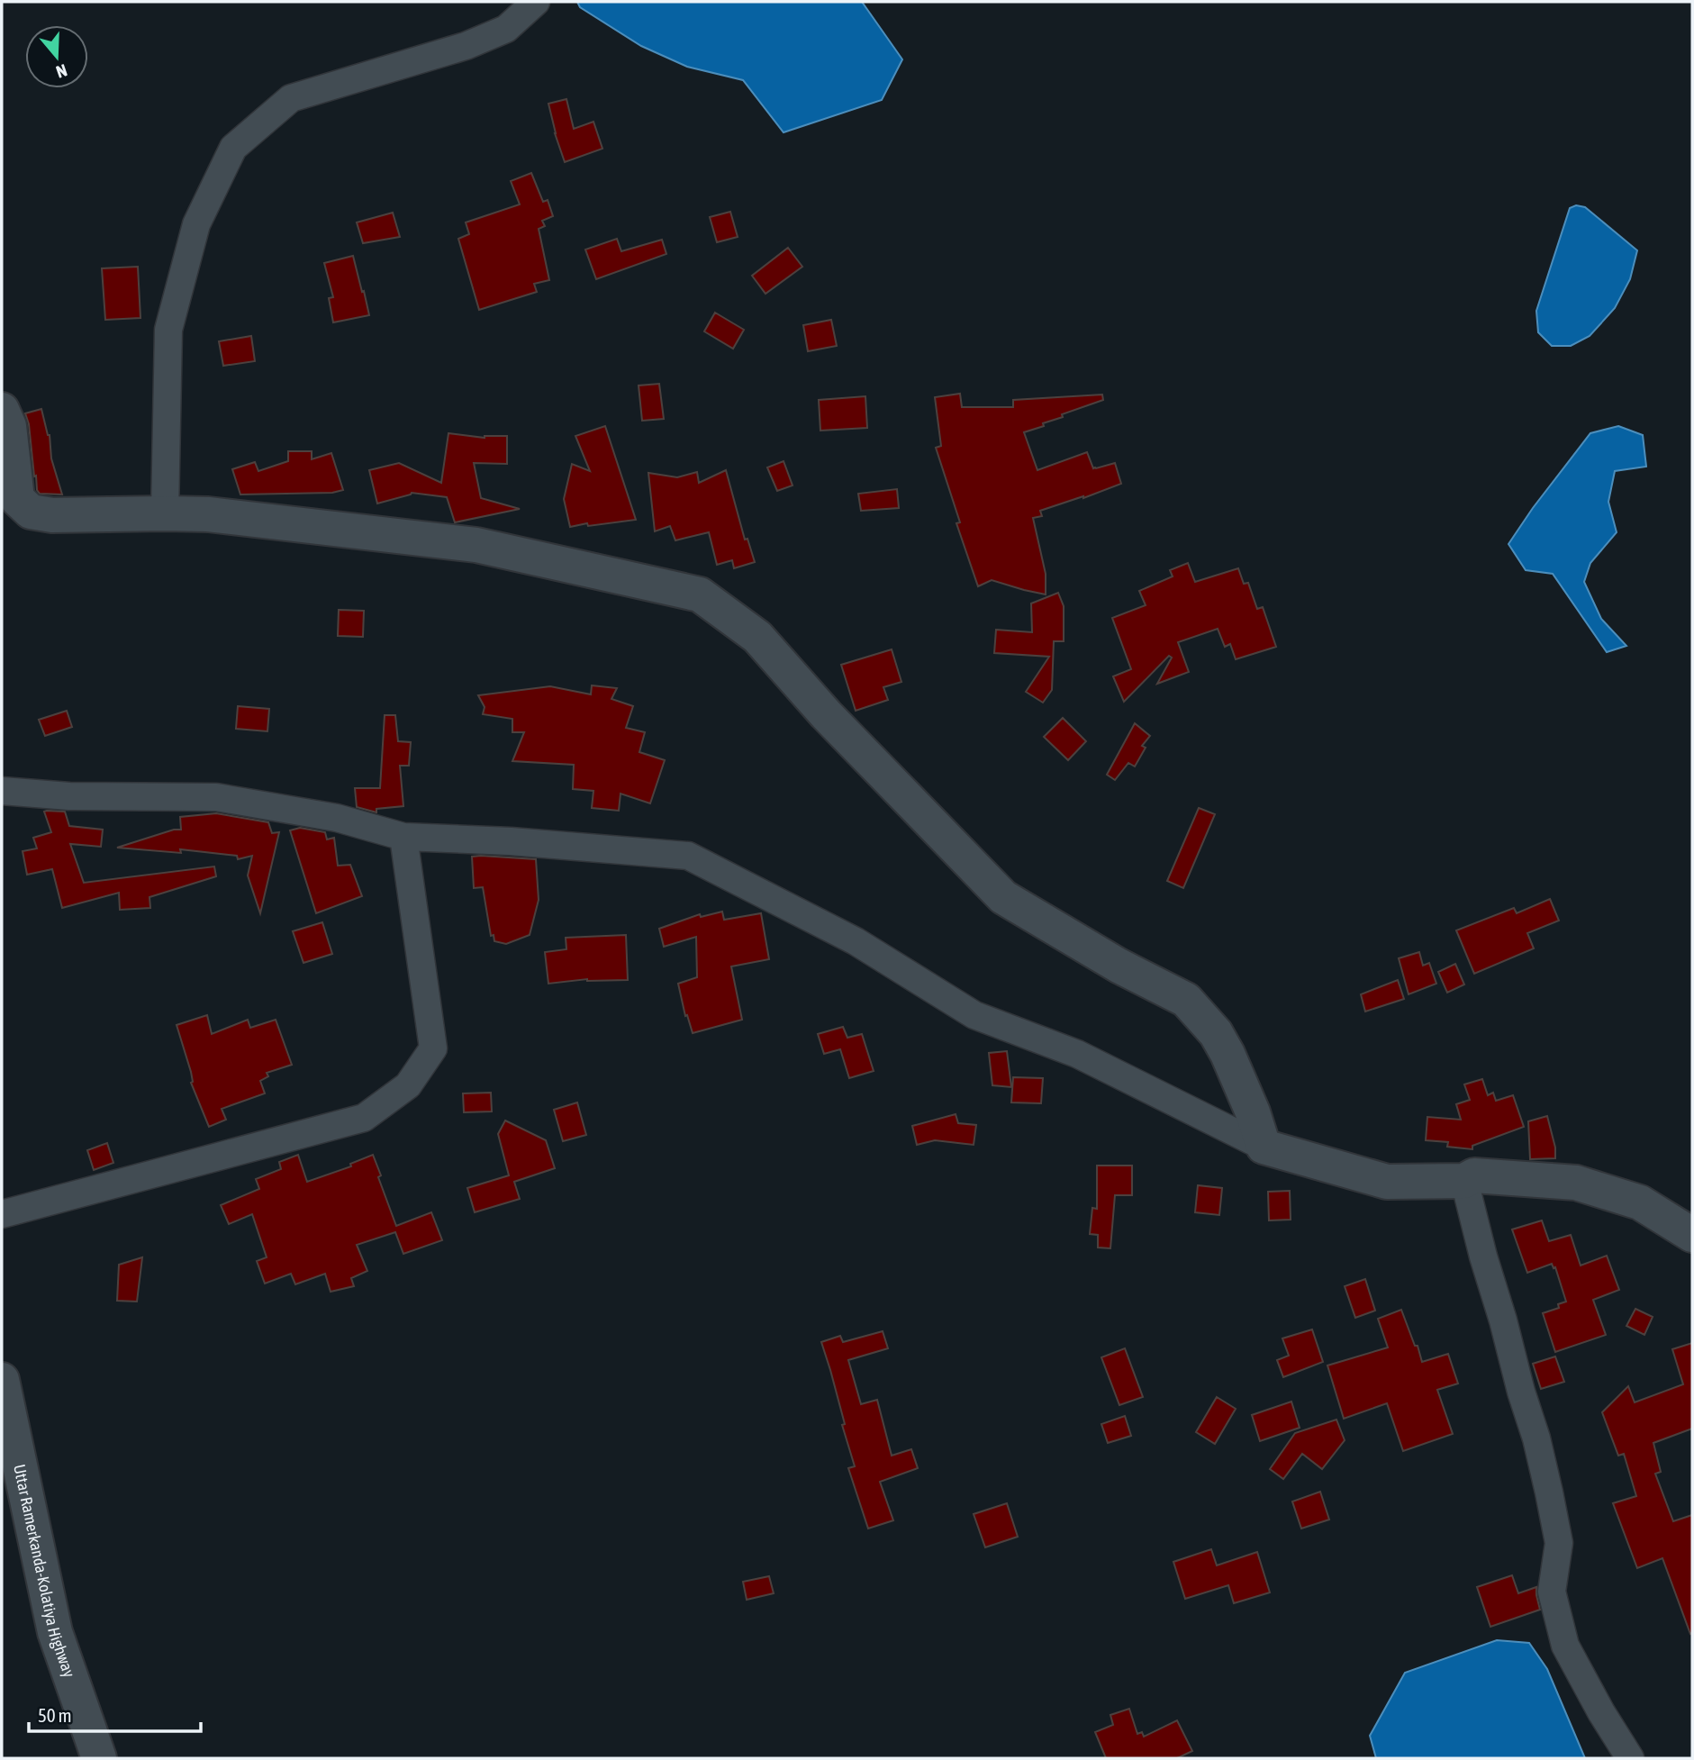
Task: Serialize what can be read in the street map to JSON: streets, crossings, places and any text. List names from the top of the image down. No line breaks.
{"streets":{"main road":["Uttar Ramerkanda-Kolatiya Highway"]},"scale_bar":"50 m","north":"bottom"}
